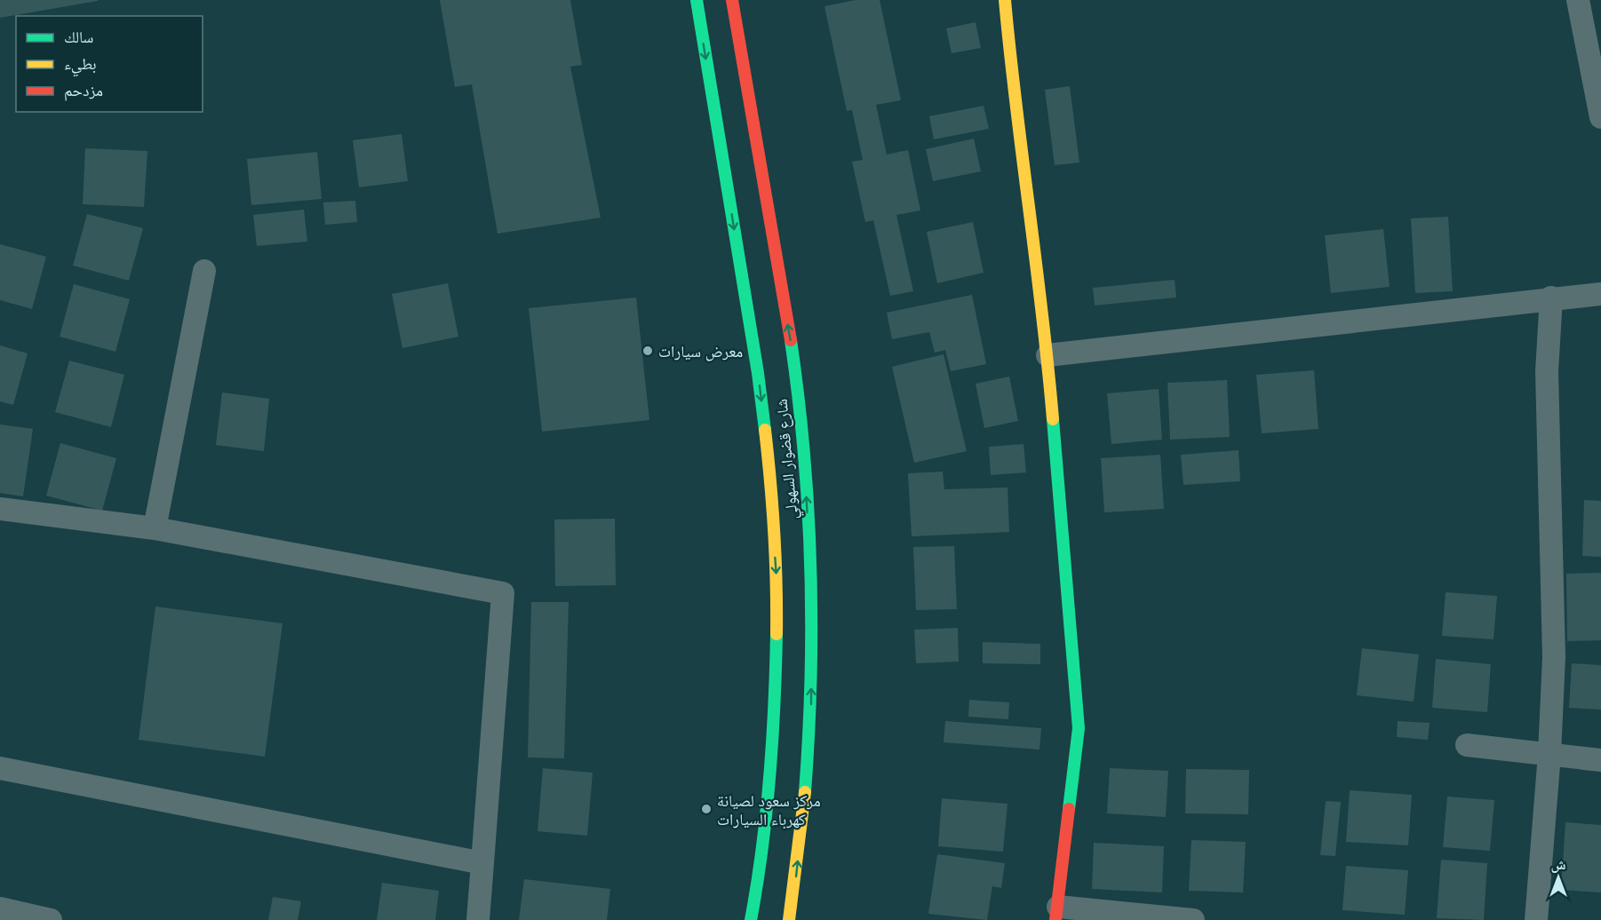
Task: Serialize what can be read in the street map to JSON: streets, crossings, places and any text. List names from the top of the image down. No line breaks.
{"streets":{"main road":["شارع قضوار السهولي"]},"places":["معرض سيارات","مركز سعود لصيانة كهرباء السيارات"],"legend":["سالك","بطيء","مزدحم"],"north":"top"}
